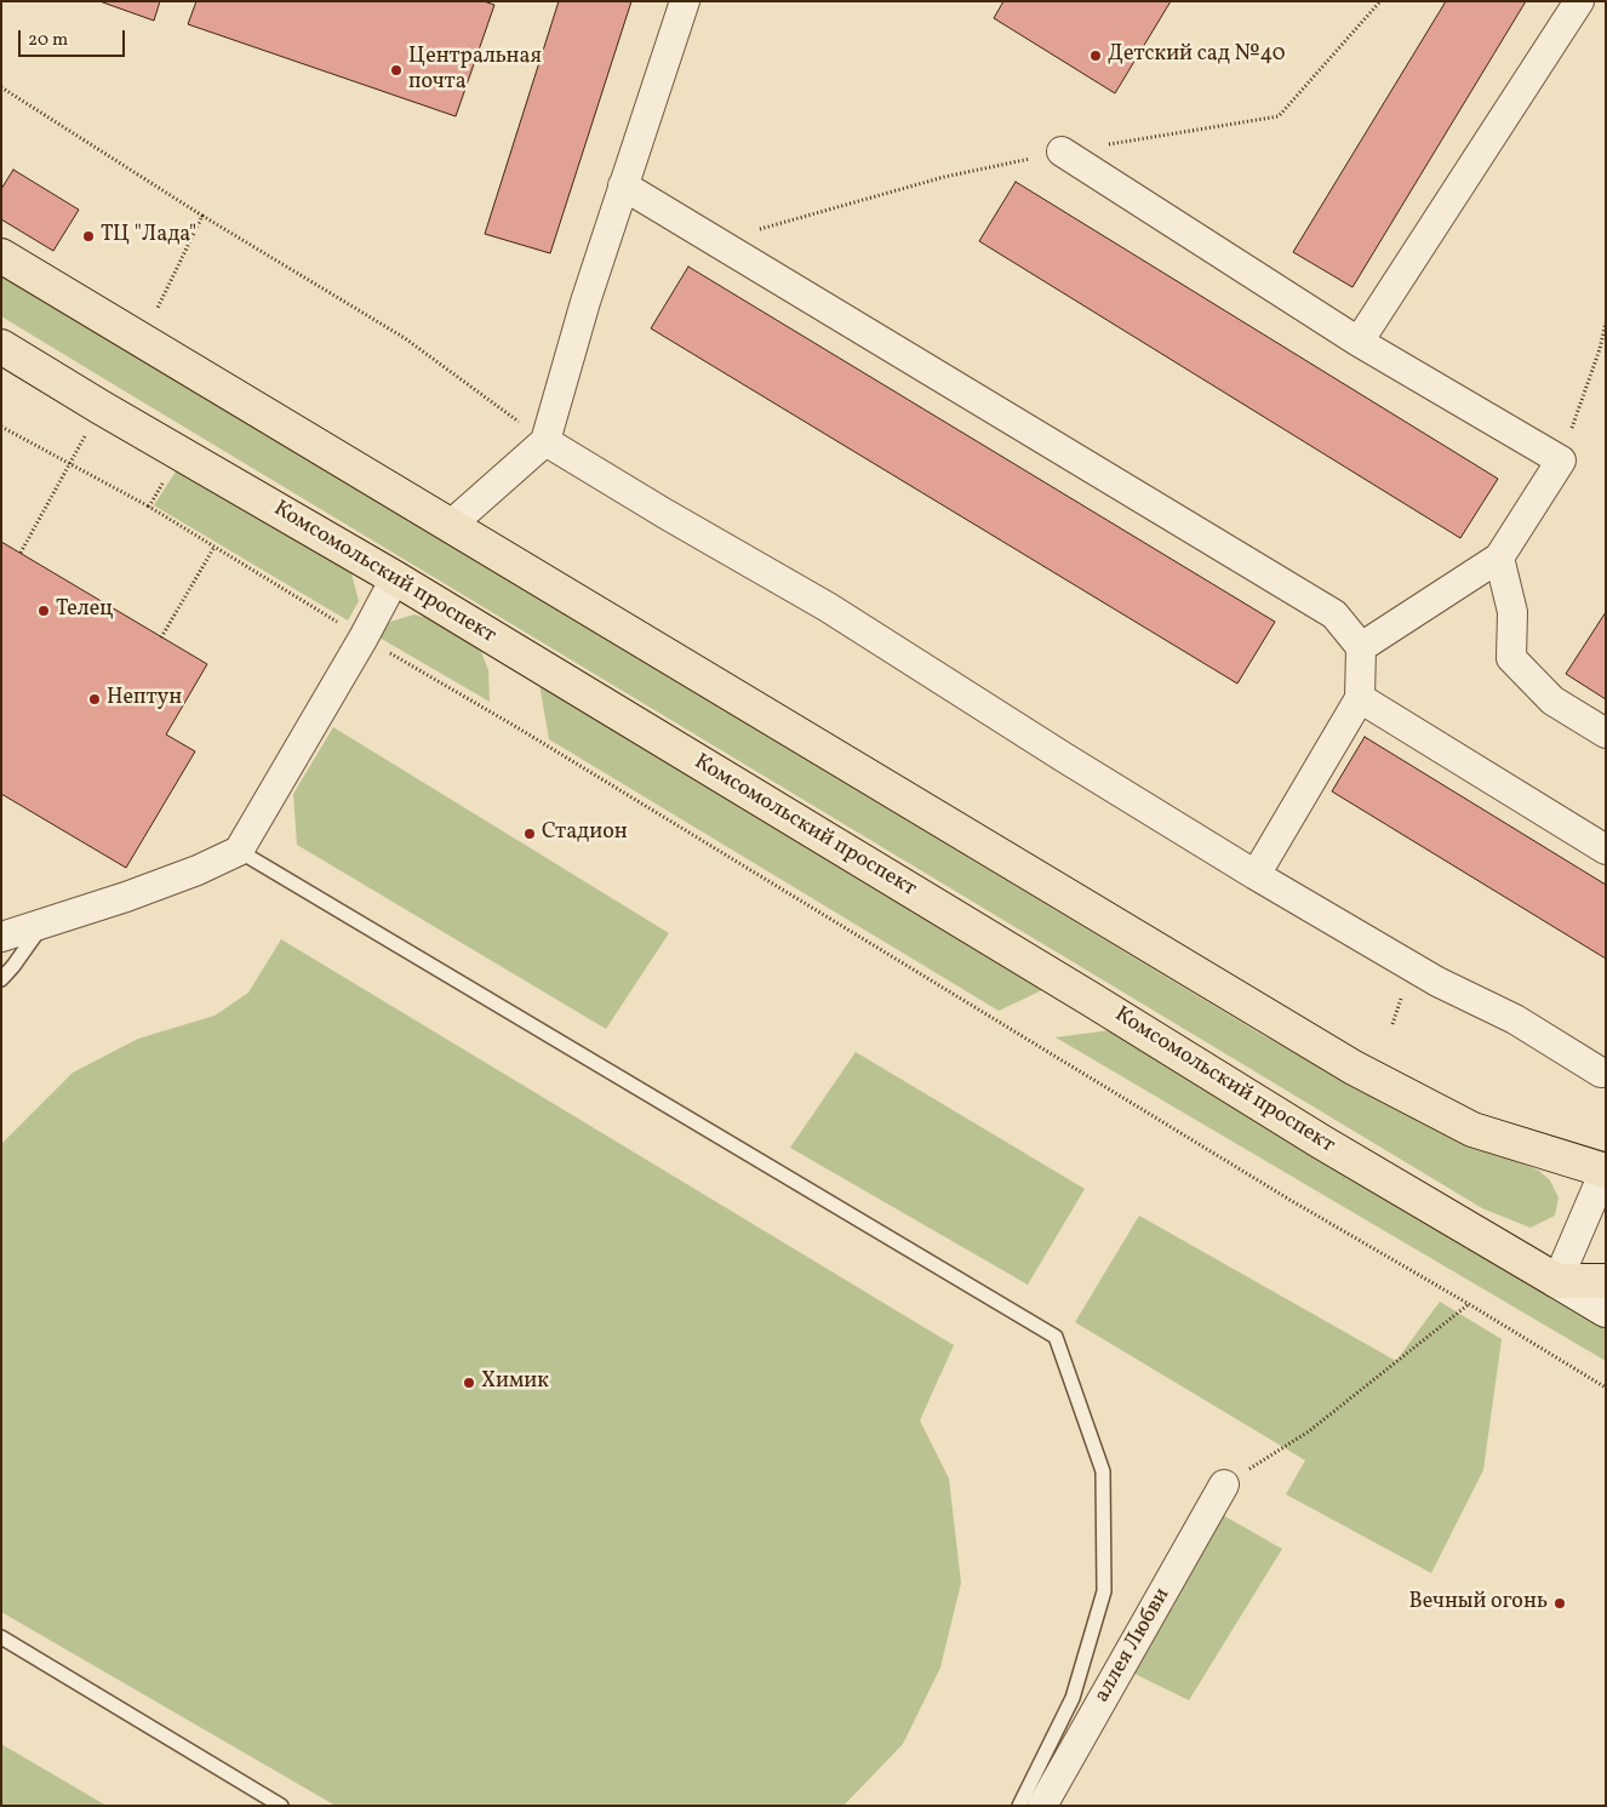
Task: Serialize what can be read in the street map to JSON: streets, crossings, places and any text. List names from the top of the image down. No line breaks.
{"streets":{"main road":["Комсомольский проспект"],"street":["аллея Любви"]},"places":["Детский сад №40","Центральная почта","ТЦ \"Лада\"","Телец","Нептун","Стадион","Химик","Вечный огонь"],"scale_bar":"20 m"}
